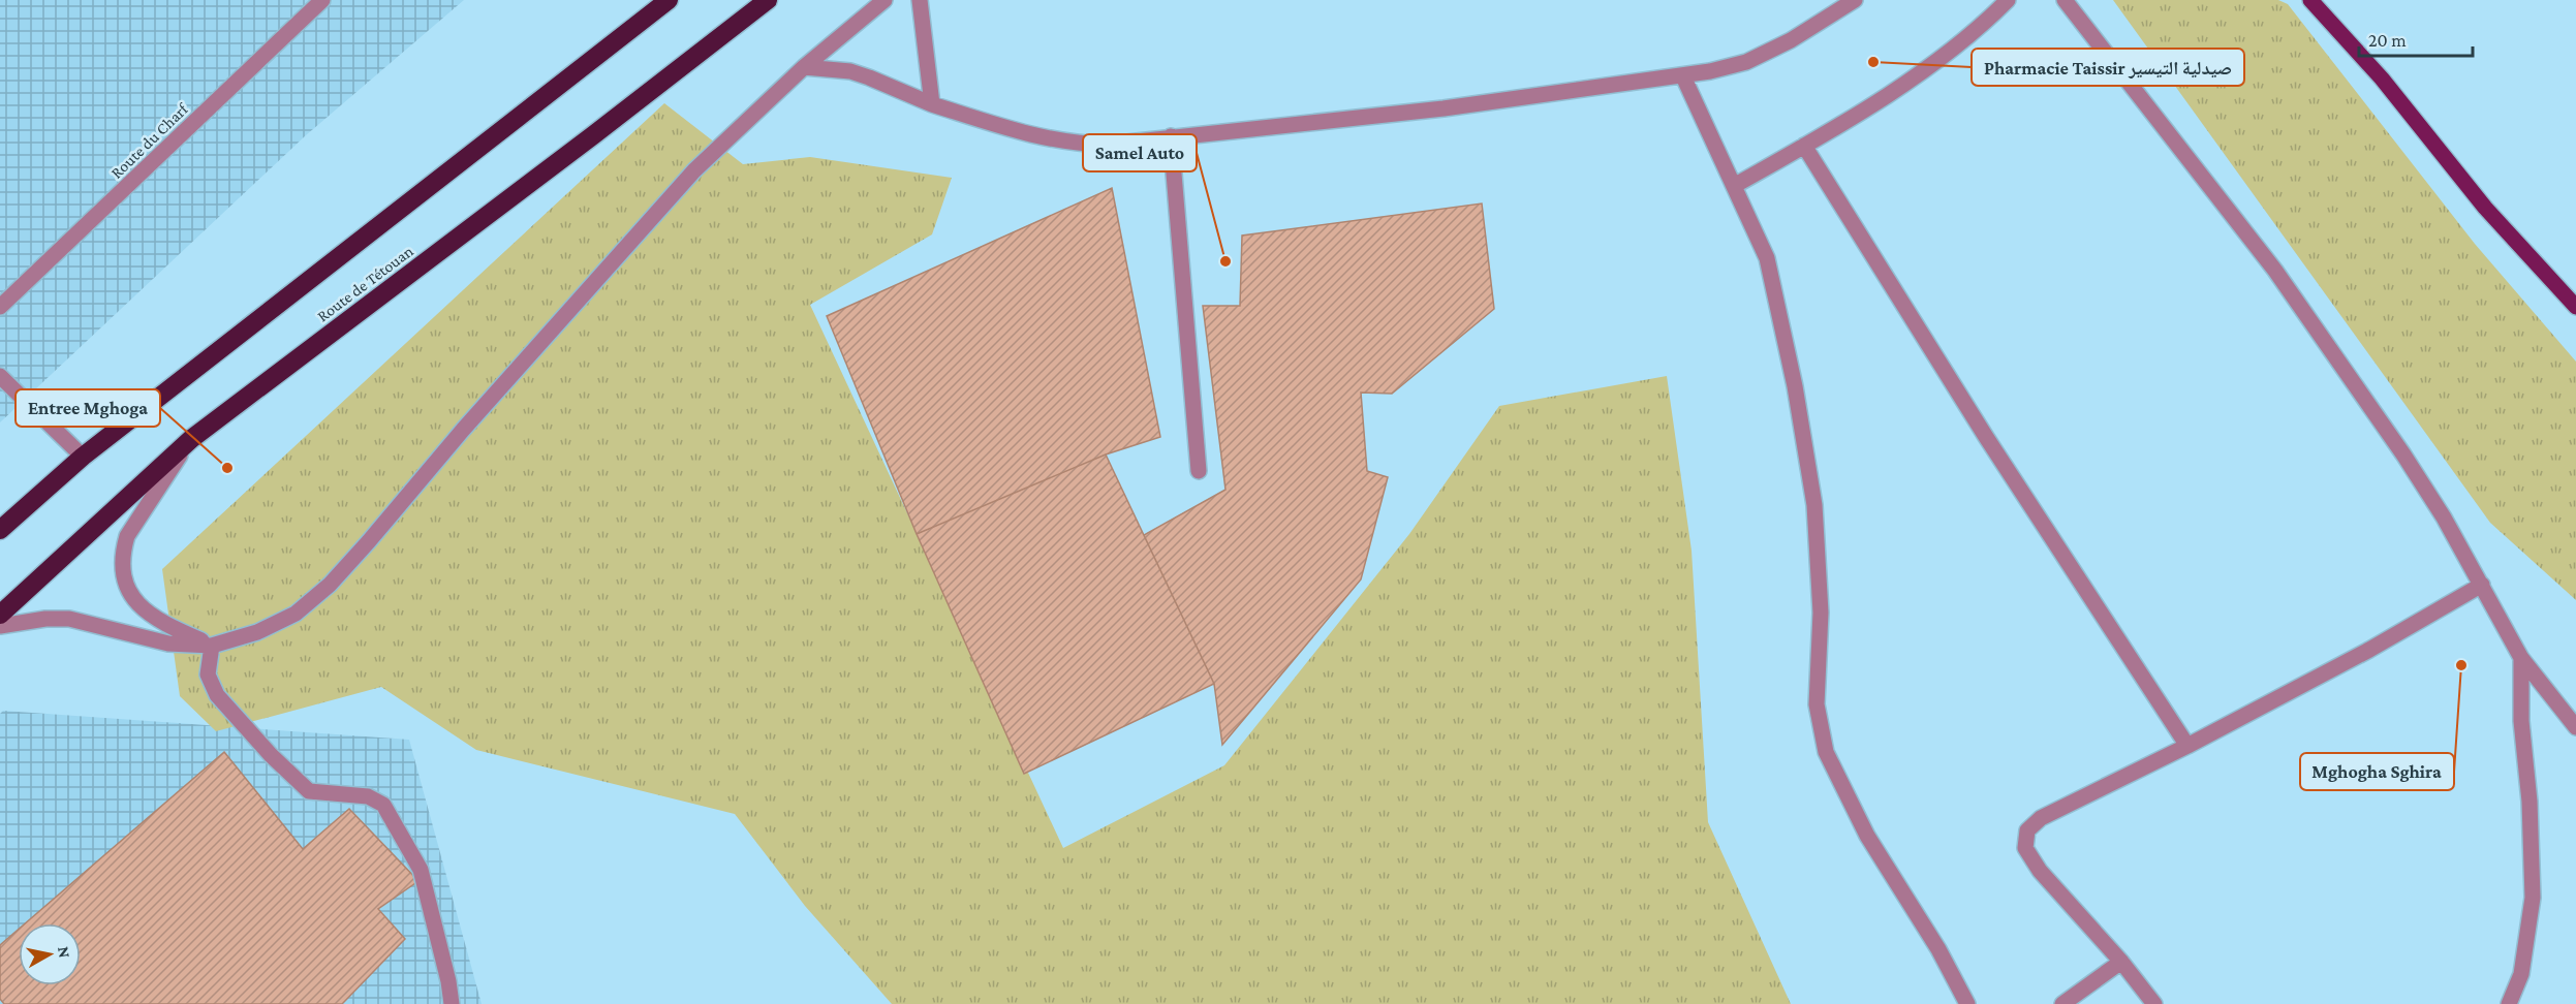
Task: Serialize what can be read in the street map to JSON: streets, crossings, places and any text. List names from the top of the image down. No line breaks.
{"streets":{"highway":["Route de Tétouan"],"street":["Route du Charf"]},"places":["Pharmacie Taissir صيدلية التيسير","Samel Auto","Entree Mghoga","Mghogha Sghira"],"scale_bar":"20 m","north":"right"}
